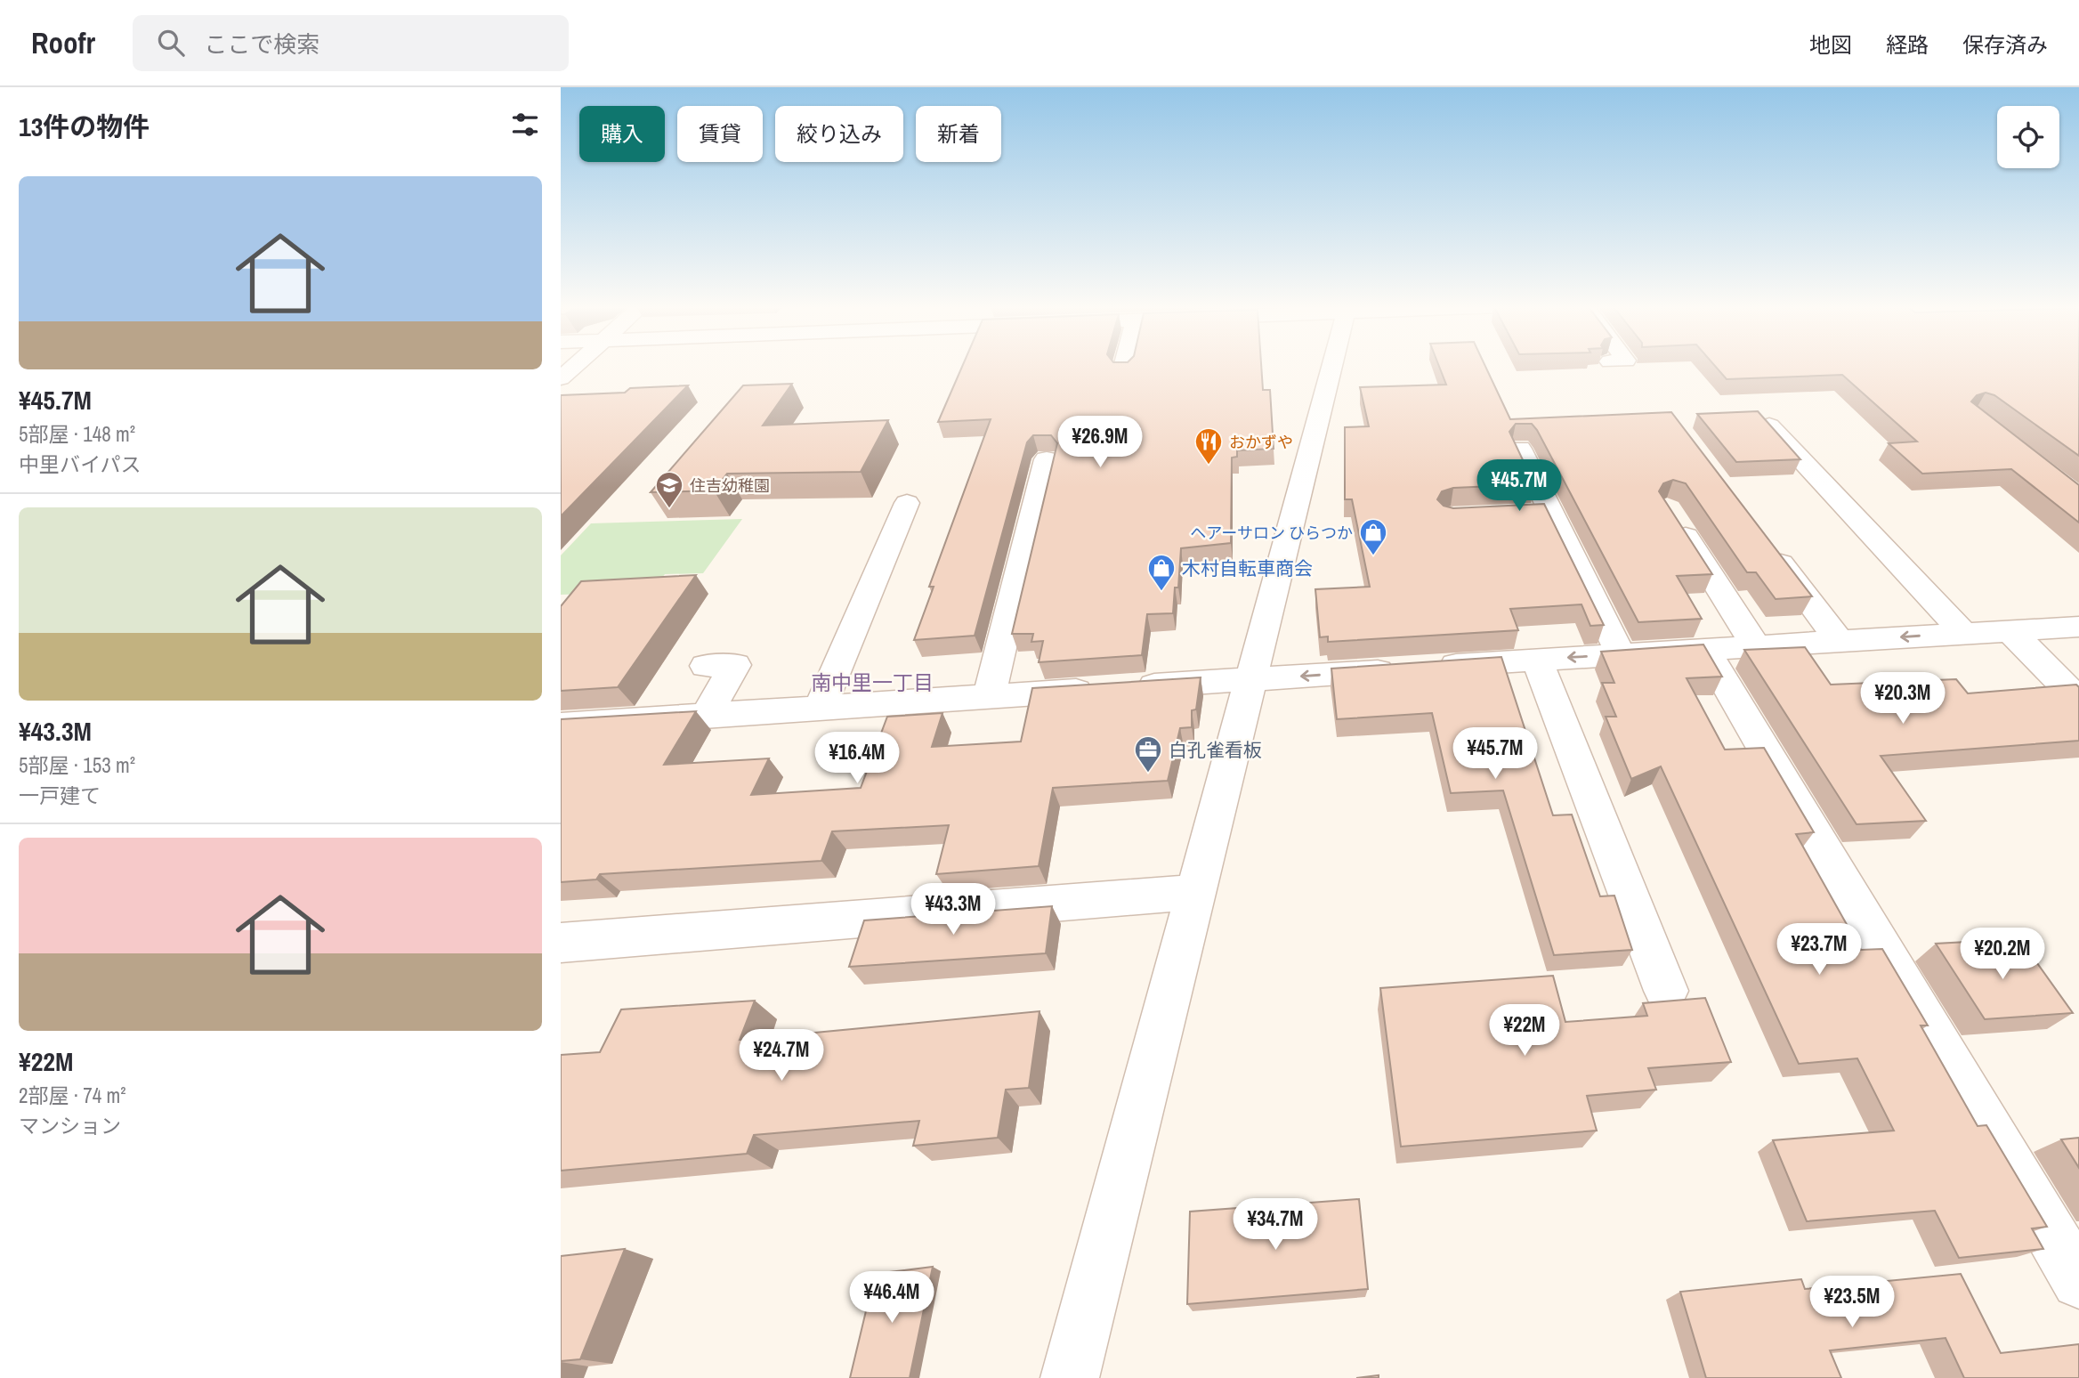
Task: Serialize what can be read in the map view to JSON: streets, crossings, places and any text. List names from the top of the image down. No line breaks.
{"districts":["南中里一丁目"],"places":{"restaurant":["おかずや"],"school or university":["住吉幼稚園"],"shop":["ヘアーサロン ひらつか","木村自転車商会"],"office":["白孔雀看板"]},"page":{"header":"Roofr","search":"ここで検索","nav":["地図","経路","保存済み"],"heading":"13件の物件","chip":["購入","賃貸","絞り込み","新着"],"list":[{"name":"¥45.7M","note":"5部屋 · 148 m² · 中里バイパス"},{"name":"¥43.3M","note":"5部屋 · 153 m² · 一戸建て"},{"name":"¥22M","note":"2部屋 · 74 m² · マンション"}],"price":["¥26.9M","¥45.7M","¥20.3M","¥45.7M","¥16.4M","¥43.3M","¥23.7M","¥20.2M","¥22M","¥24.7M","¥34.7M","¥46.4M","¥23.5M"]}}
